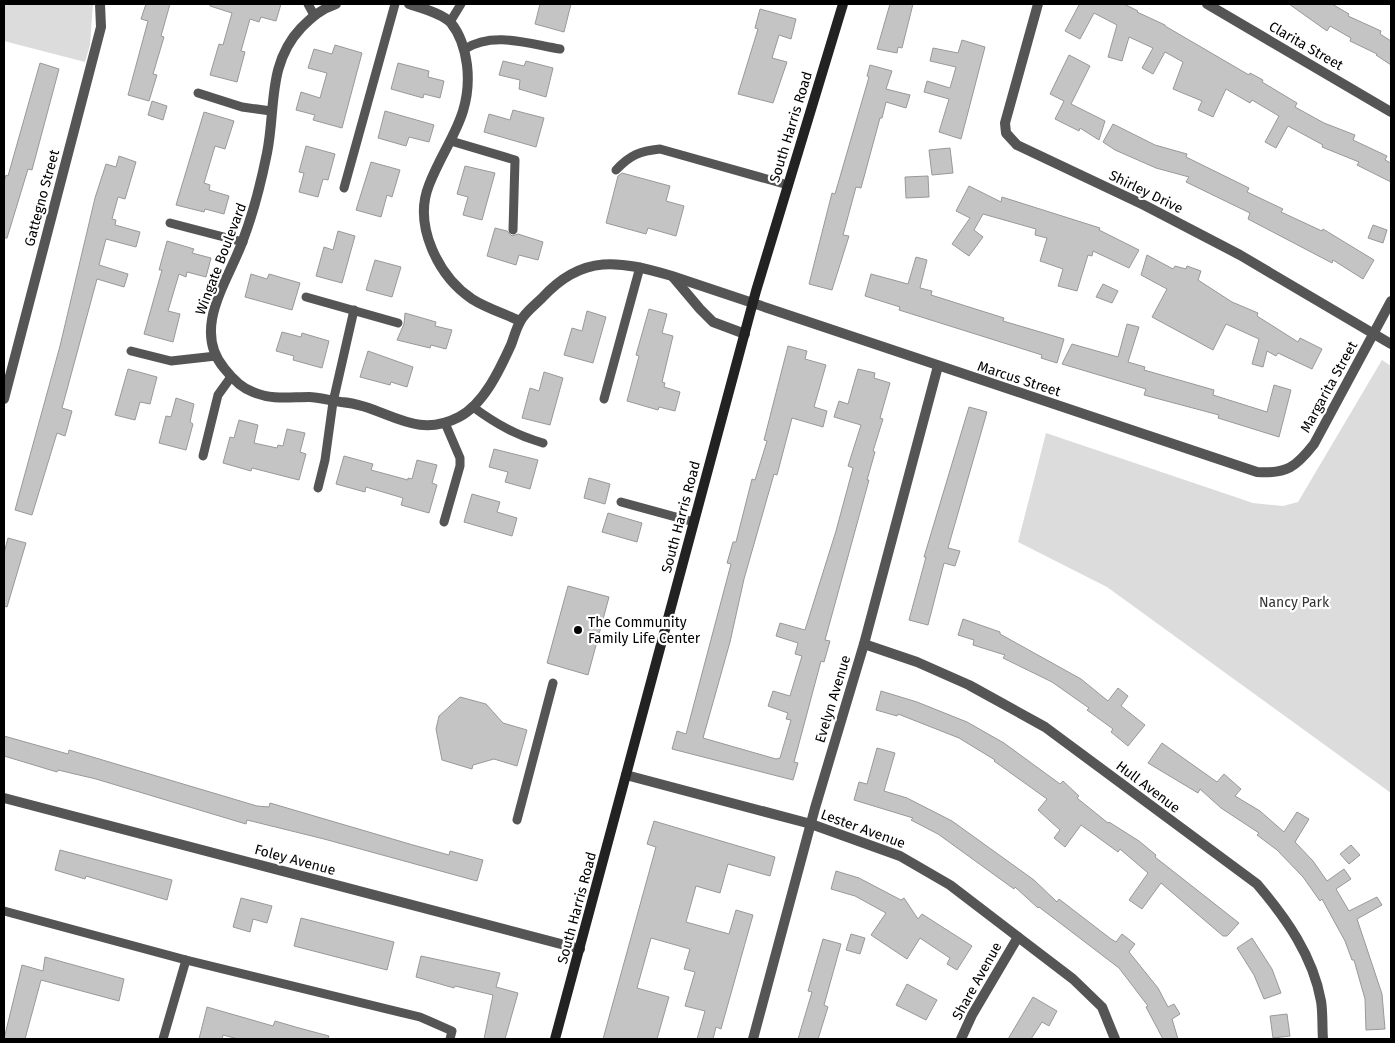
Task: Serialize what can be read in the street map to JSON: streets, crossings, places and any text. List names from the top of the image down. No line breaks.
{"streets":{"main road":["South Harris Road"],"street":["Clarita Street","Shirley Drive","Gattegno Street","Wingate Boulevard","Marcus Street","Margarita Street","Evelyn Avenue","Hull Avenue","Lester Avenue","Foley Avenue","Share Avenue"]},"crossings":[["South Harris Road","Wingate Boulevard"],["South Harris Road","Marcus Street"],["South Harris Road","Lester Avenue"],["South Harris Road","Foley Avenue"],["Shirley Drive","Margarita Street"],["Wingate Boulevard","Marcus Street"],["Marcus Street","Margarita Street"],["Marcus Street","Evelyn Avenue"],["Evelyn Avenue","Hull Avenue"],["Evelyn Avenue","Lester Avenue"],["Lester Avenue","Share Avenue"]],"parks":["Nancy Park"],"places":["The Community Family Life Center"]}
